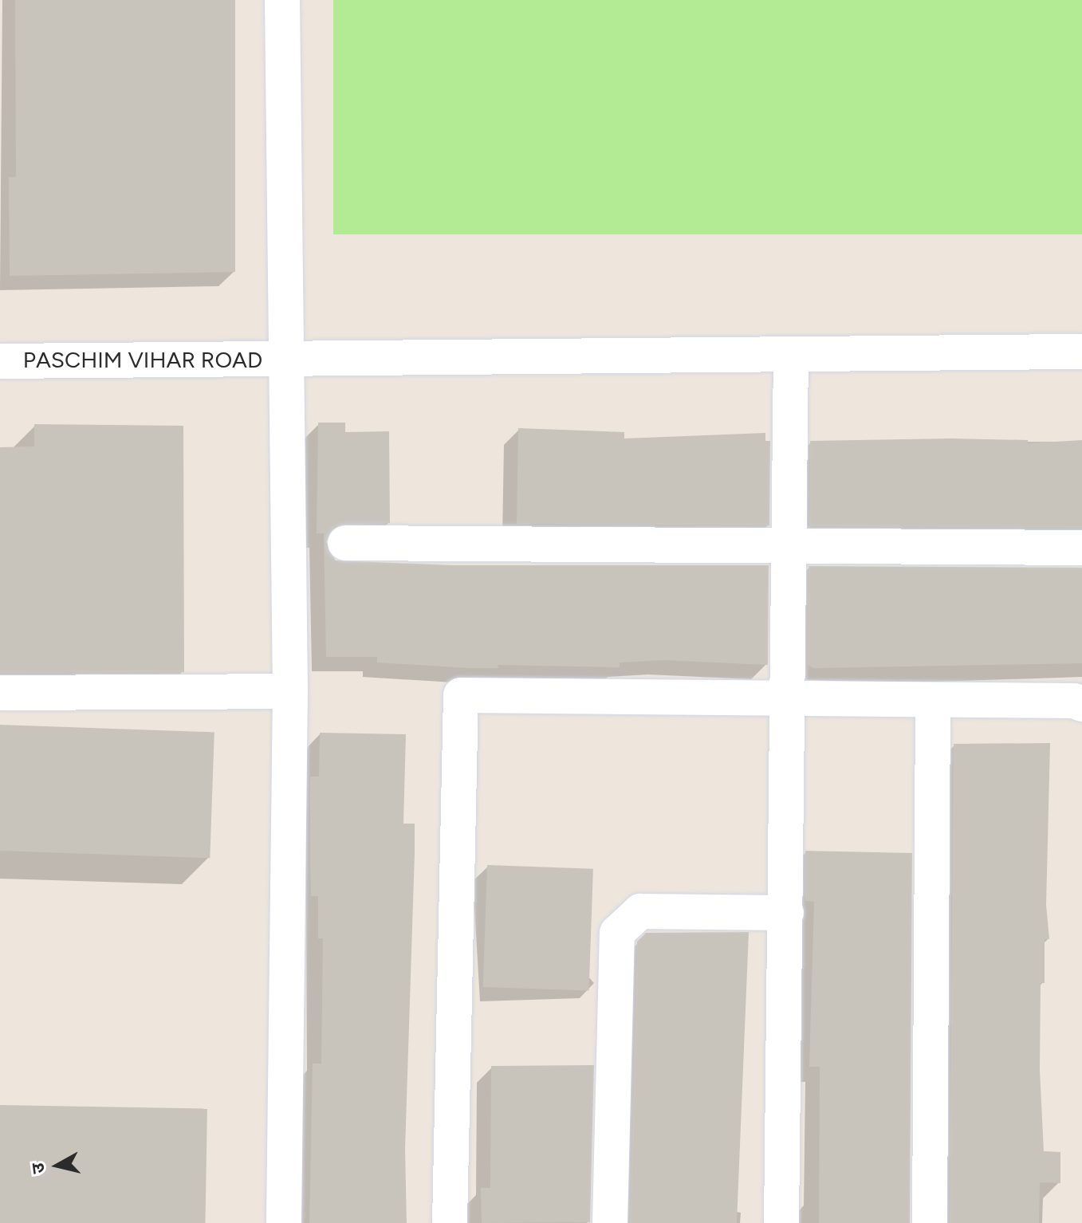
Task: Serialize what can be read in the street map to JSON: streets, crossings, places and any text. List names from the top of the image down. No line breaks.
{"streets":{"street":["PASCHIM VIHAR ROAD"]},"north":"left"}
